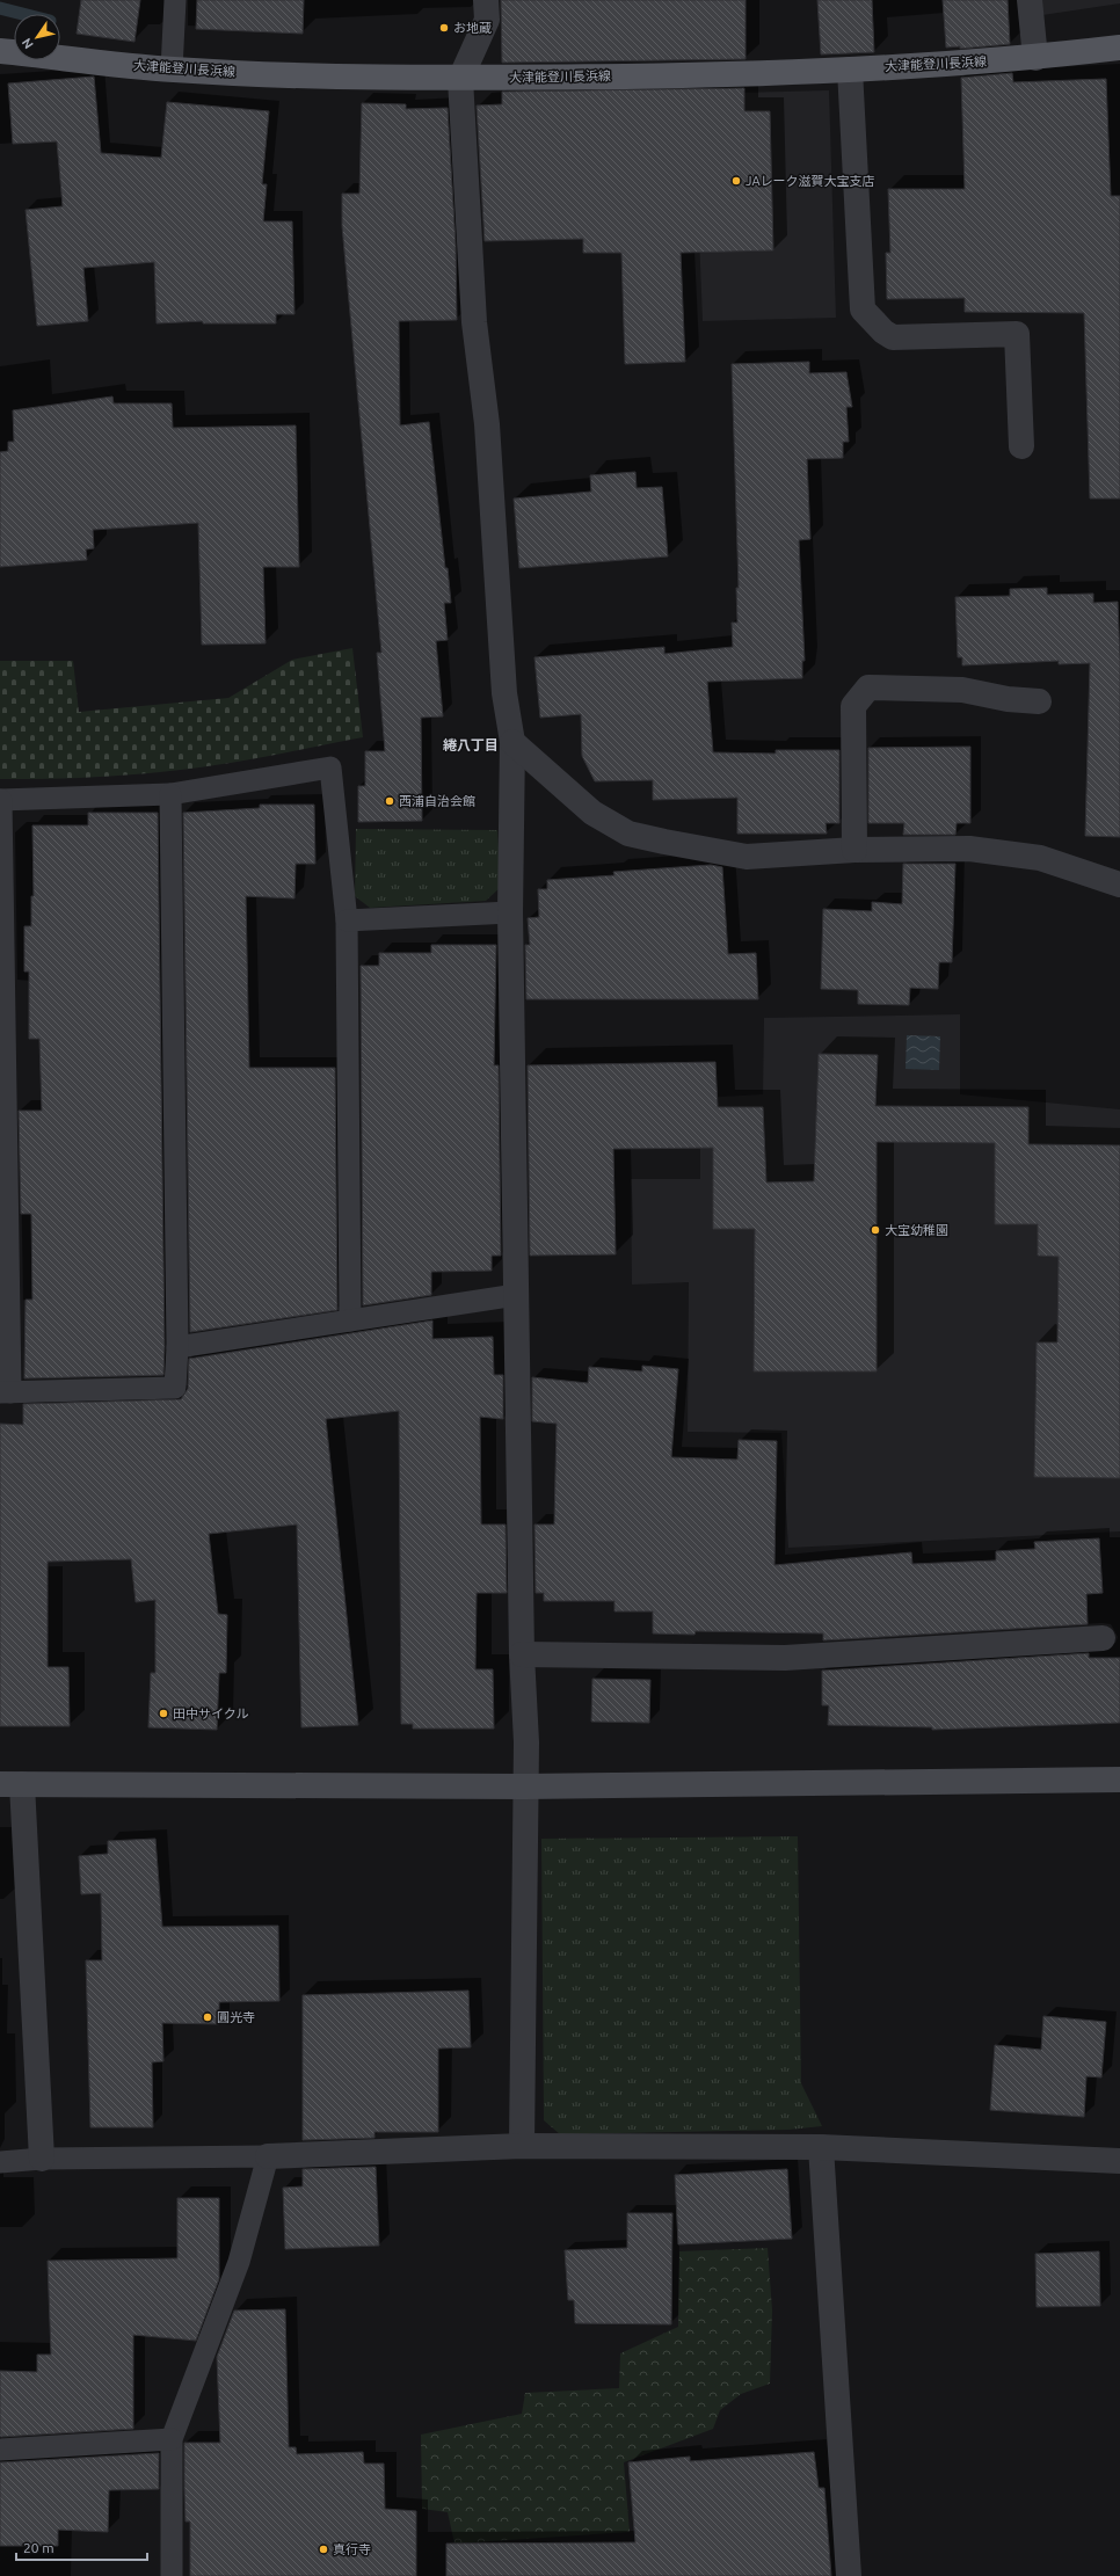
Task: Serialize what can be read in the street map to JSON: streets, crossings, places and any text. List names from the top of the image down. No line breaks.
{"streets":{"main road":["大津能登川長浜線"]},"districts":["綣八丁目"],"places":["お地蔵","JAレーク滋賀大宝支店","西浦自治会館","大宝幼稚園","田中サイクル","圓光寺","真行寺"],"scale_bar":"20 m","north":"bottom left"}
